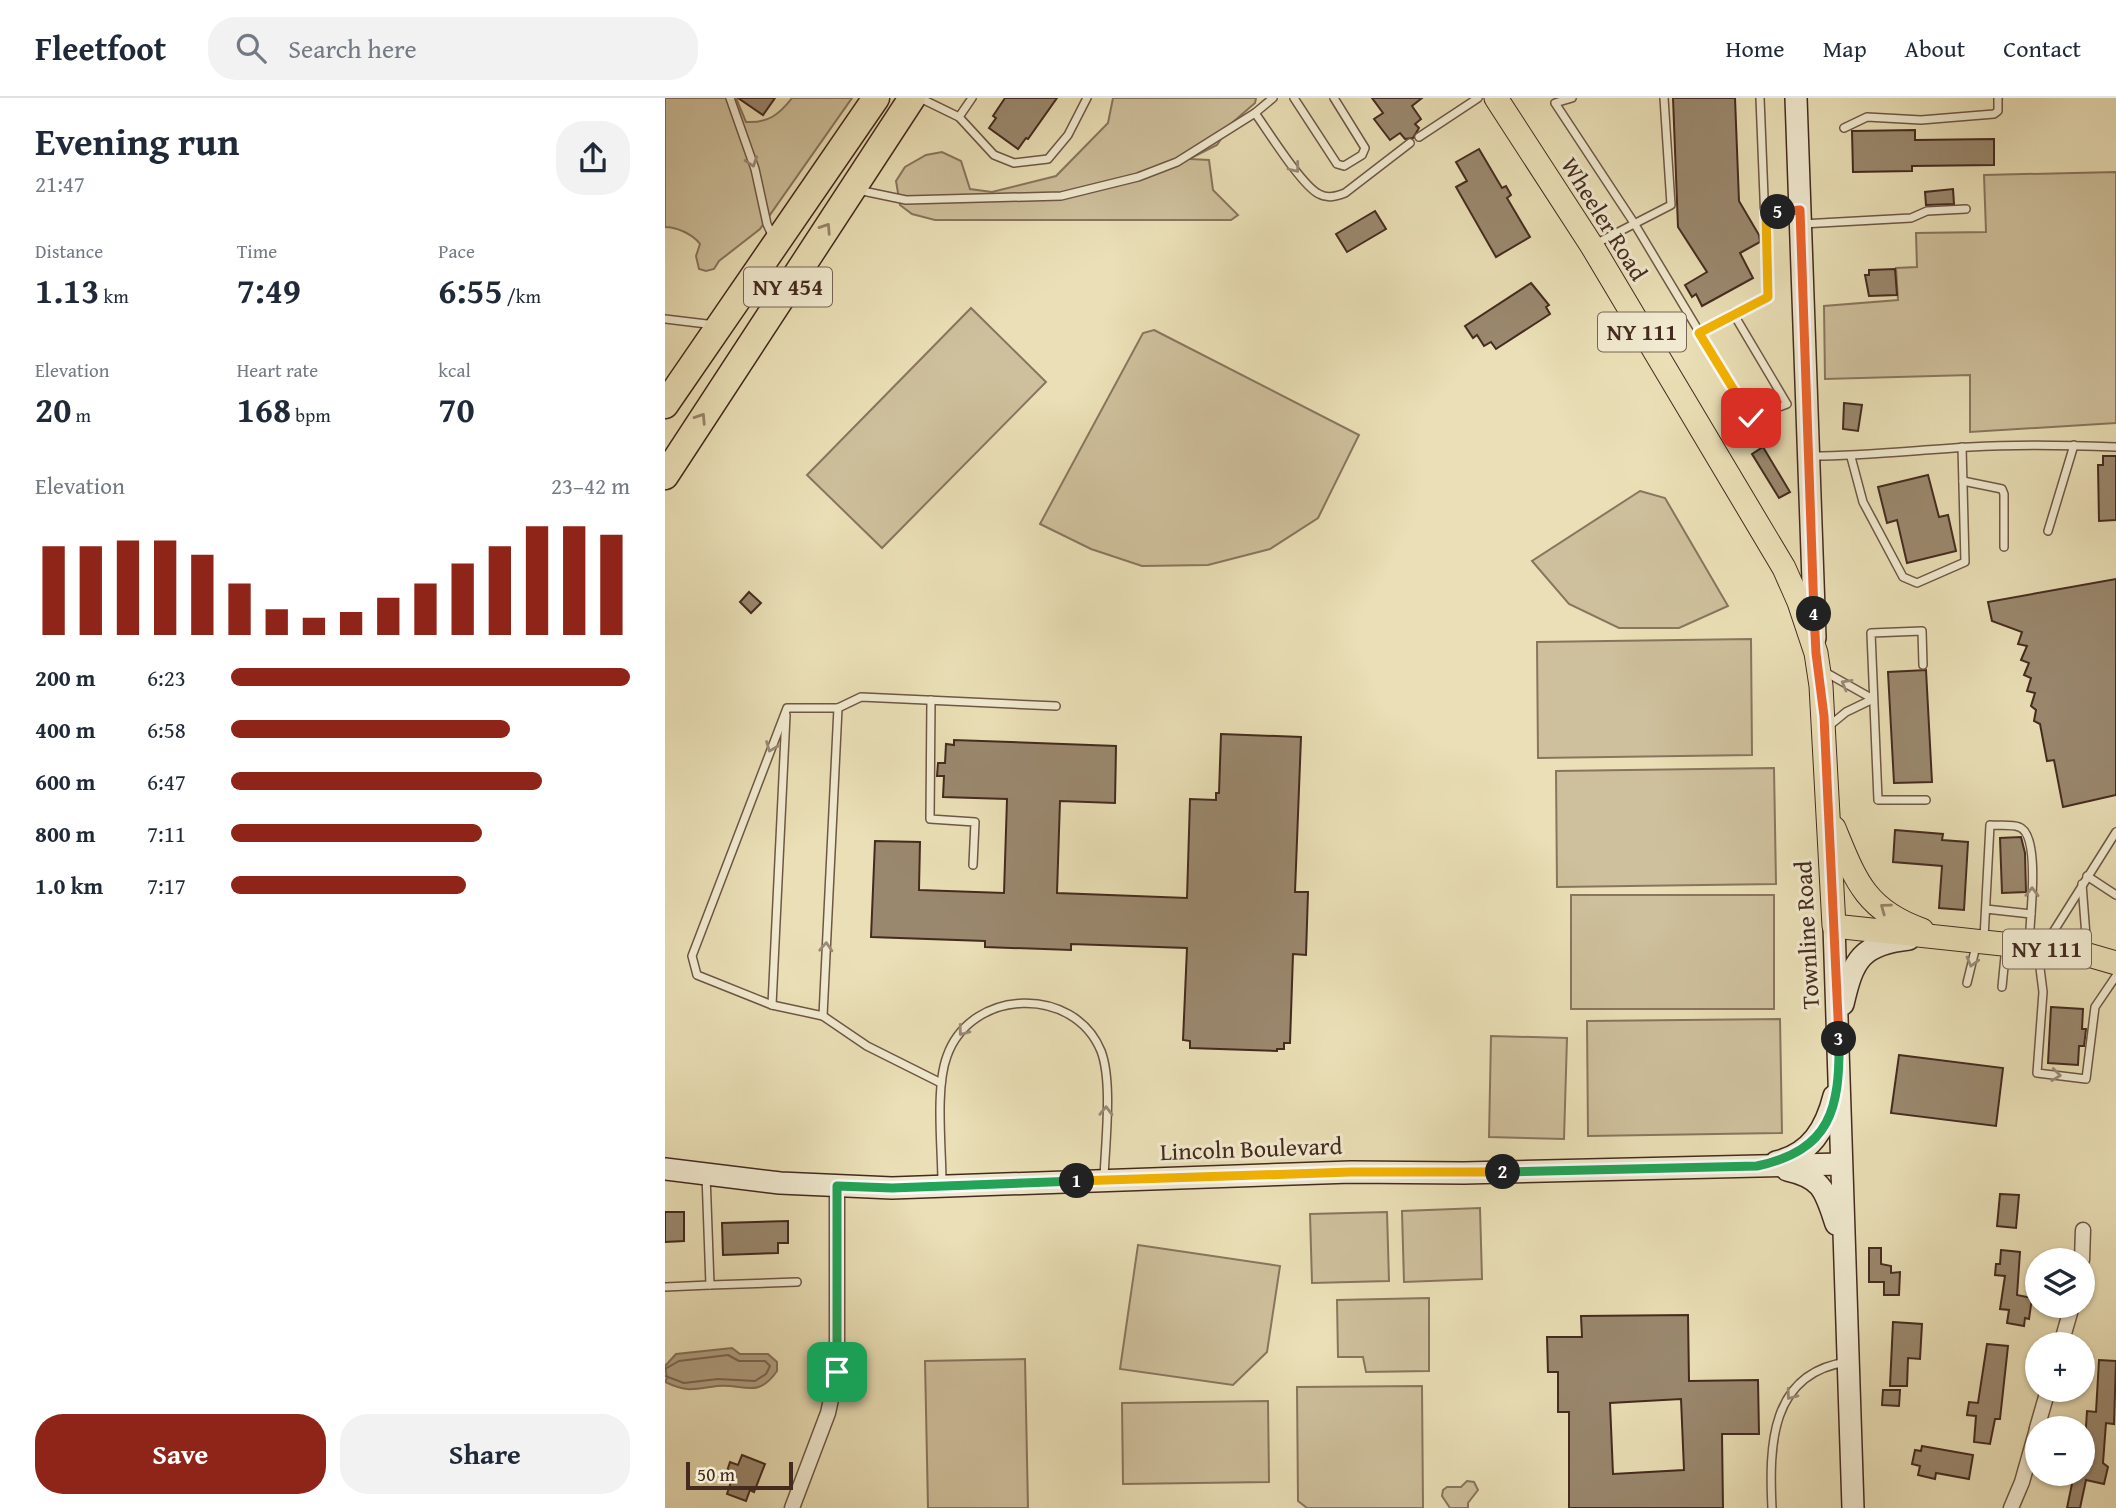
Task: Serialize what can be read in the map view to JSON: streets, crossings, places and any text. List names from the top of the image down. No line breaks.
{"streets":{"highway":["NY 454"],"main road":["Wheeler Road","NY 111","Townline Road"],"street":["Lincoln Boulevard"]},"crossings":[["Wheeler Road","Townline Road"],["NY 111","Townline Road"],["Townline Road","Lincoln Boulevard"]],"scale_bar":"50 m","page":{"header":"Fleetfoot","search":"Search here","nav":["Home","Map","About","Contact"],"heading":["Evening run","21:47"],"pins":["5","4","3","2","1"],"stats":[["Distance","1.13 km"],["Time","7:49"],["Pace","6:55 /km"],["Elevation","20 m"],["Heart rate","168 bpm"],["kcal","70"]],"chart":["Elevation","23–42 m"],"list":[{"name":"200 m","note":"6:23"},{"name":"400 m","note":"6:58"},{"name":"600 m","note":"6:47"},{"name":"800 m","note":"7:11"},{"name":"1.0 km","note":"7:17"}],"map_buttons":["+","−"],"buttons":["Save","Share"],"scale":"50 m"}}
